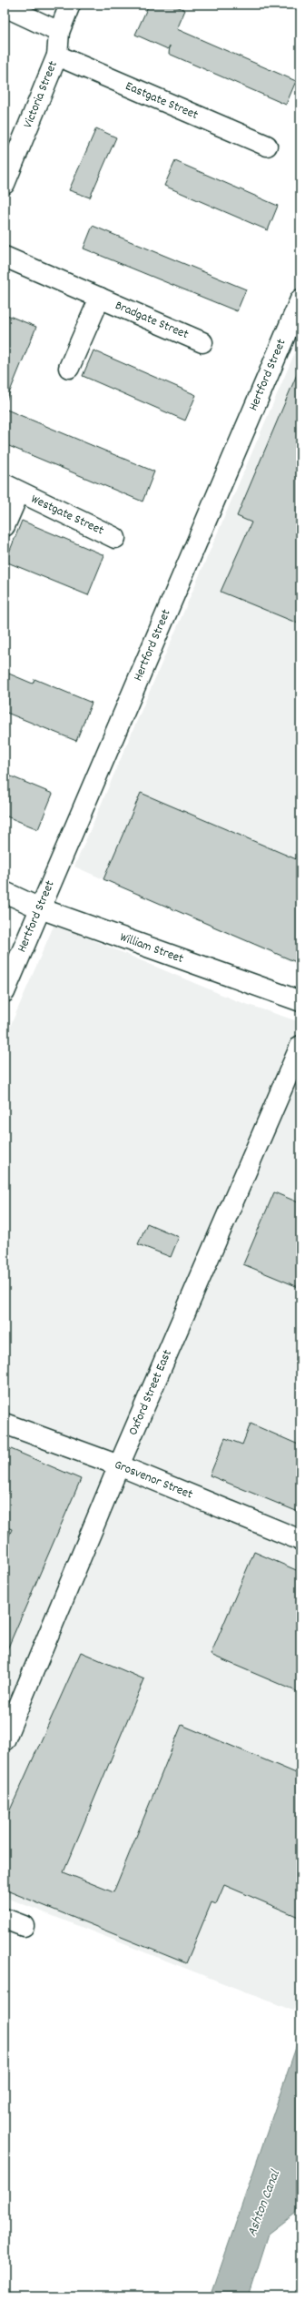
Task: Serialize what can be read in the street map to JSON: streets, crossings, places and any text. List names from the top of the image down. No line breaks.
{"streets":{"street":["Victoria Street","Eastgate Street","Bradgate Street","Hertford Street","Westgate Street","William Street","Oxford Street East","Grosvenor Street"]},"crossings":[["Victoria Street","Eastgate Street"],["Hertford Street","William Street"],["Oxford Street East","Grosvenor Street"]],"water":["Ashton Canal"]}
